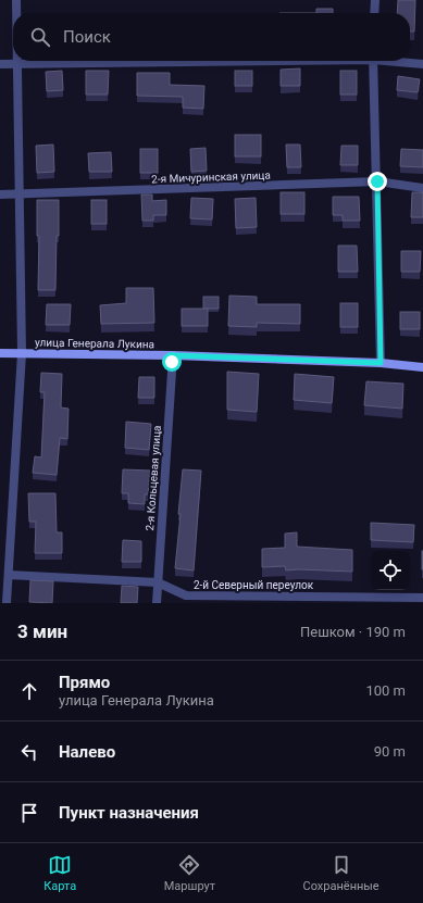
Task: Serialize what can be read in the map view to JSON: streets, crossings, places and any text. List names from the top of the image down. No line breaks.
{"streets":{"main road":["улица Генерала Лукина"],"street":["2-я Мичуринская улица","2-я Кольцевая улица","2-й Северный переулок"]},"crossings":[["улица Генерала Лукина","2-я Кольцевая улица"],["2-я Кольцевая улица","2-й Северный переулок"]],"page":{"search":"Поиск","heading":["3 мин","Пешком · 190 m"],"list":[["Прямо","улица Генерала Лукина","100 m"],["Налево","90 m"],"Пункт назначения"],"nav":["Карта","Маршрут","Сохранённые"]}}
